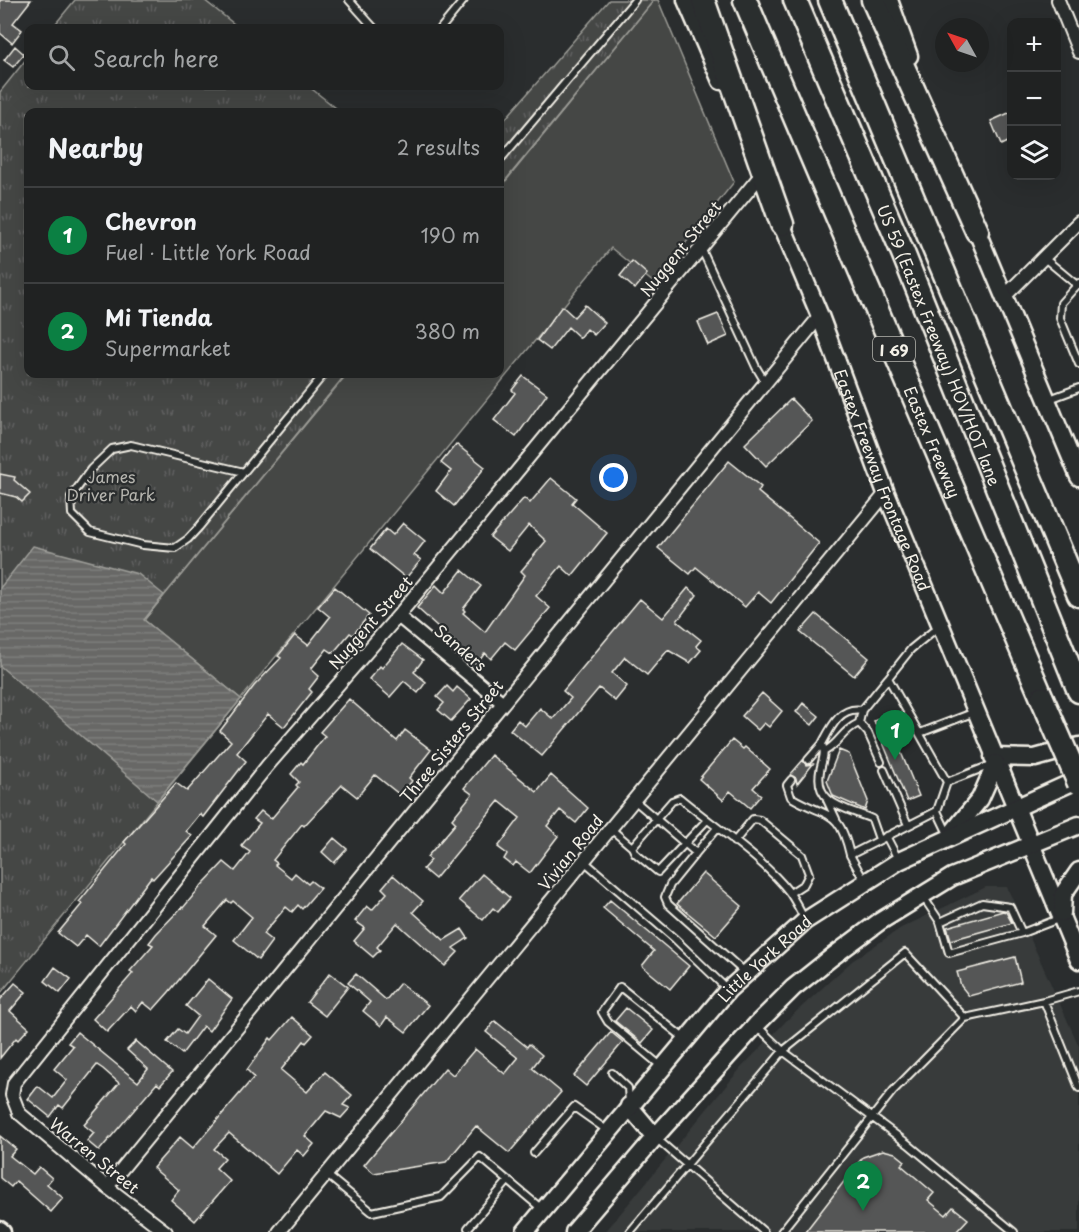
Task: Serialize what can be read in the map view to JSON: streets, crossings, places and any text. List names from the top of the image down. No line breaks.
{"streets":{"highway":["US 59 (Eastex Freeway) HOV/HOT lane","I 69","Eastex Freeway"],"main road":["Eastex Freeway Frontage Road","Little York Road"],"street":["Nuggent Street","Sanders","Three Sisters Street","Vivian Road","Warren Street"]},"crossings":[["Nuggent Street","Eastex Freeway Frontage Road"],["Nuggent Street","Sanders"],["Nuggent Street","Warren Street"],["Eastex Freeway Frontage Road","Three Sisters Street"],["Eastex Freeway Frontage Road","Vivian Road"],["Eastex Freeway Frontage Road","Little York Road"],["Sanders","Three Sisters Street"],["Three Sisters Street","Warren Street"]],"parks":["James Driver Park"],"north":"top left","page":{"map_buttons":["+","−"],"search":"Search here","heading":["Nearby","2 results"],"list":[{"mark":"1","name":"Chevron","note":"Fuel · Little York Road","value":"190 m"},{"mark":"2","name":"Mi Tienda","note":"Supermarket","value":"380 m"}],"pins":["1","2"]}}
